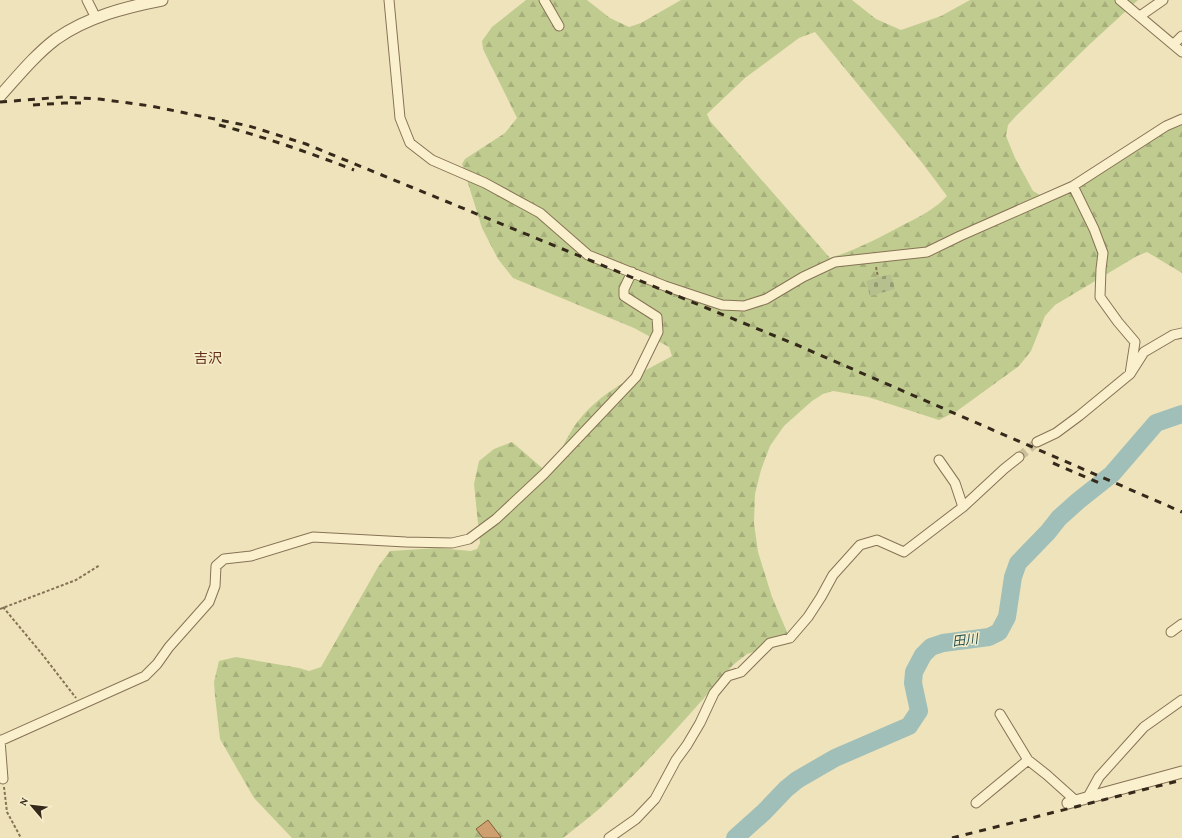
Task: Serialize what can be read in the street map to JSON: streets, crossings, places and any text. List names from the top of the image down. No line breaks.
{"districts":["吉沢"],"water":["田川"],"north":"top left"}
